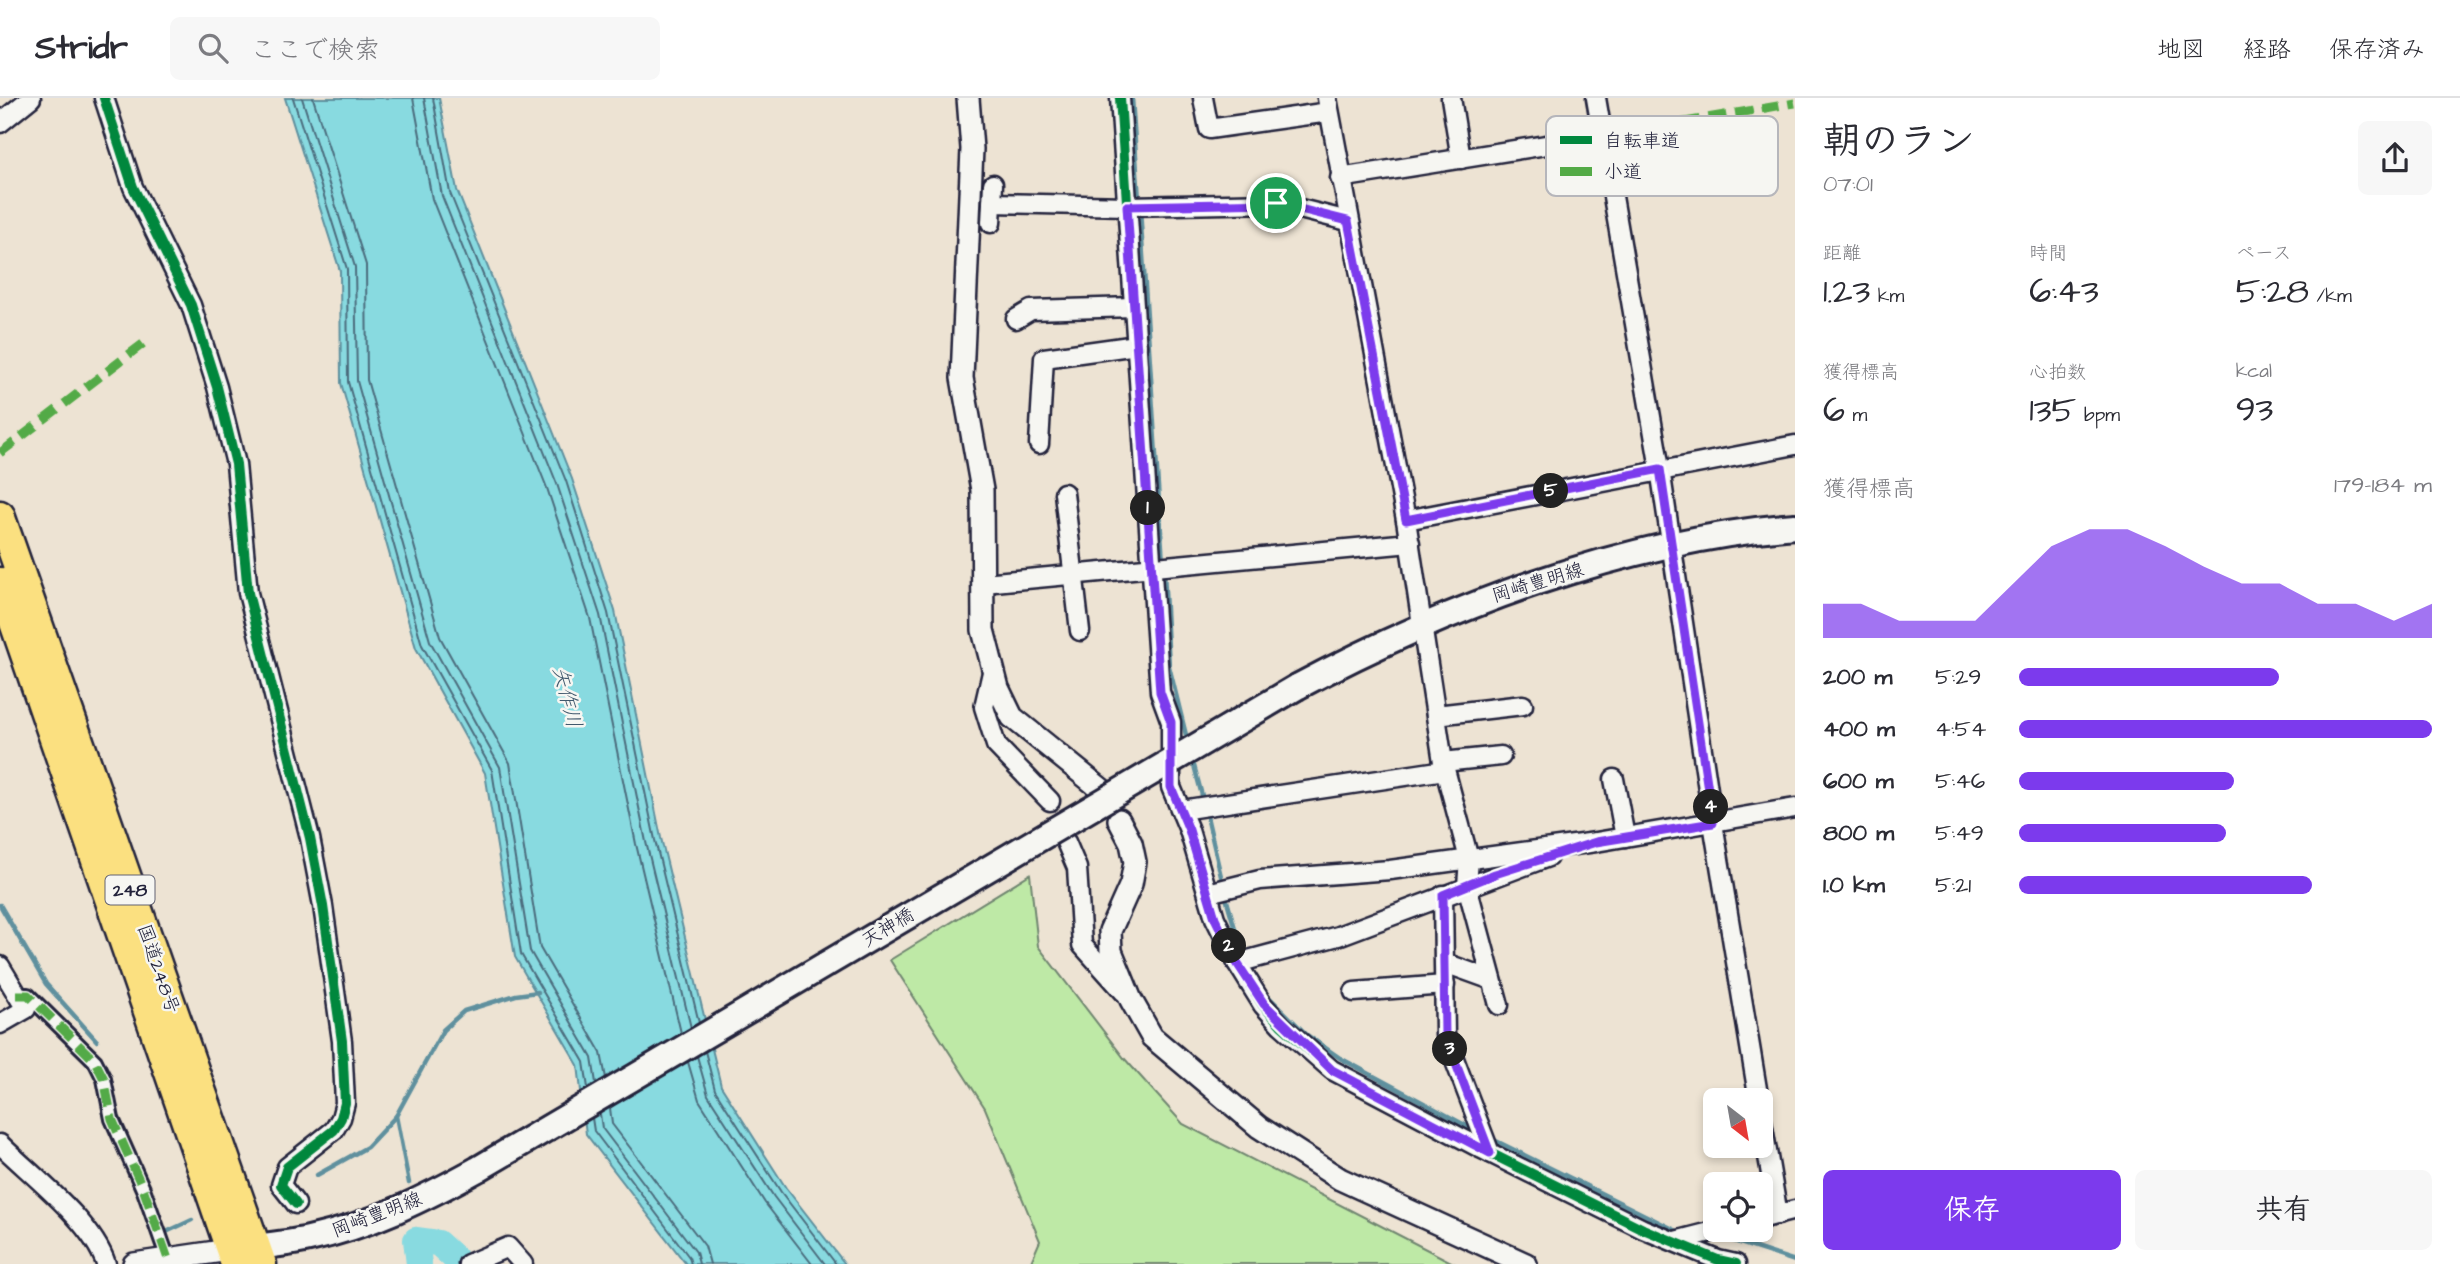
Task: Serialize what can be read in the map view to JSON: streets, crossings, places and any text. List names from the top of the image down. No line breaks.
{"streets":{"highway":["248","国道248号"],"main road":["岡崎豊明線","天神橋"]},"crossings":[["岡崎豊明線","天神橋"],["岡崎豊明線","国道248号"]],"water":["矢作川"],"legend":["自転車道","小道"],"north":"bottom right","page":{"header":"Stridr","search":"ここで検索","nav":["地図","経路","保存済み"],"heading":["朝のラン","07:01"],"stats":[["距離","1.23 km"],["時間","6:43"],["ペース","5:28 /km"],["獲得標高","6 m"],["心拍数","135 bpm"],["kcal","93"]],"chart":["獲得標高","179–184 m"],"pins":["5","1","4","2","3"],"list":[{"name":"200 m","note":"5:29"},{"name":"400 m","note":"4:54"},{"name":"600 m","note":"5:46"},{"name":"800 m","note":"5:49"},{"name":"1.0 km","note":"5:21"}],"buttons":["保存","共有"]}}
